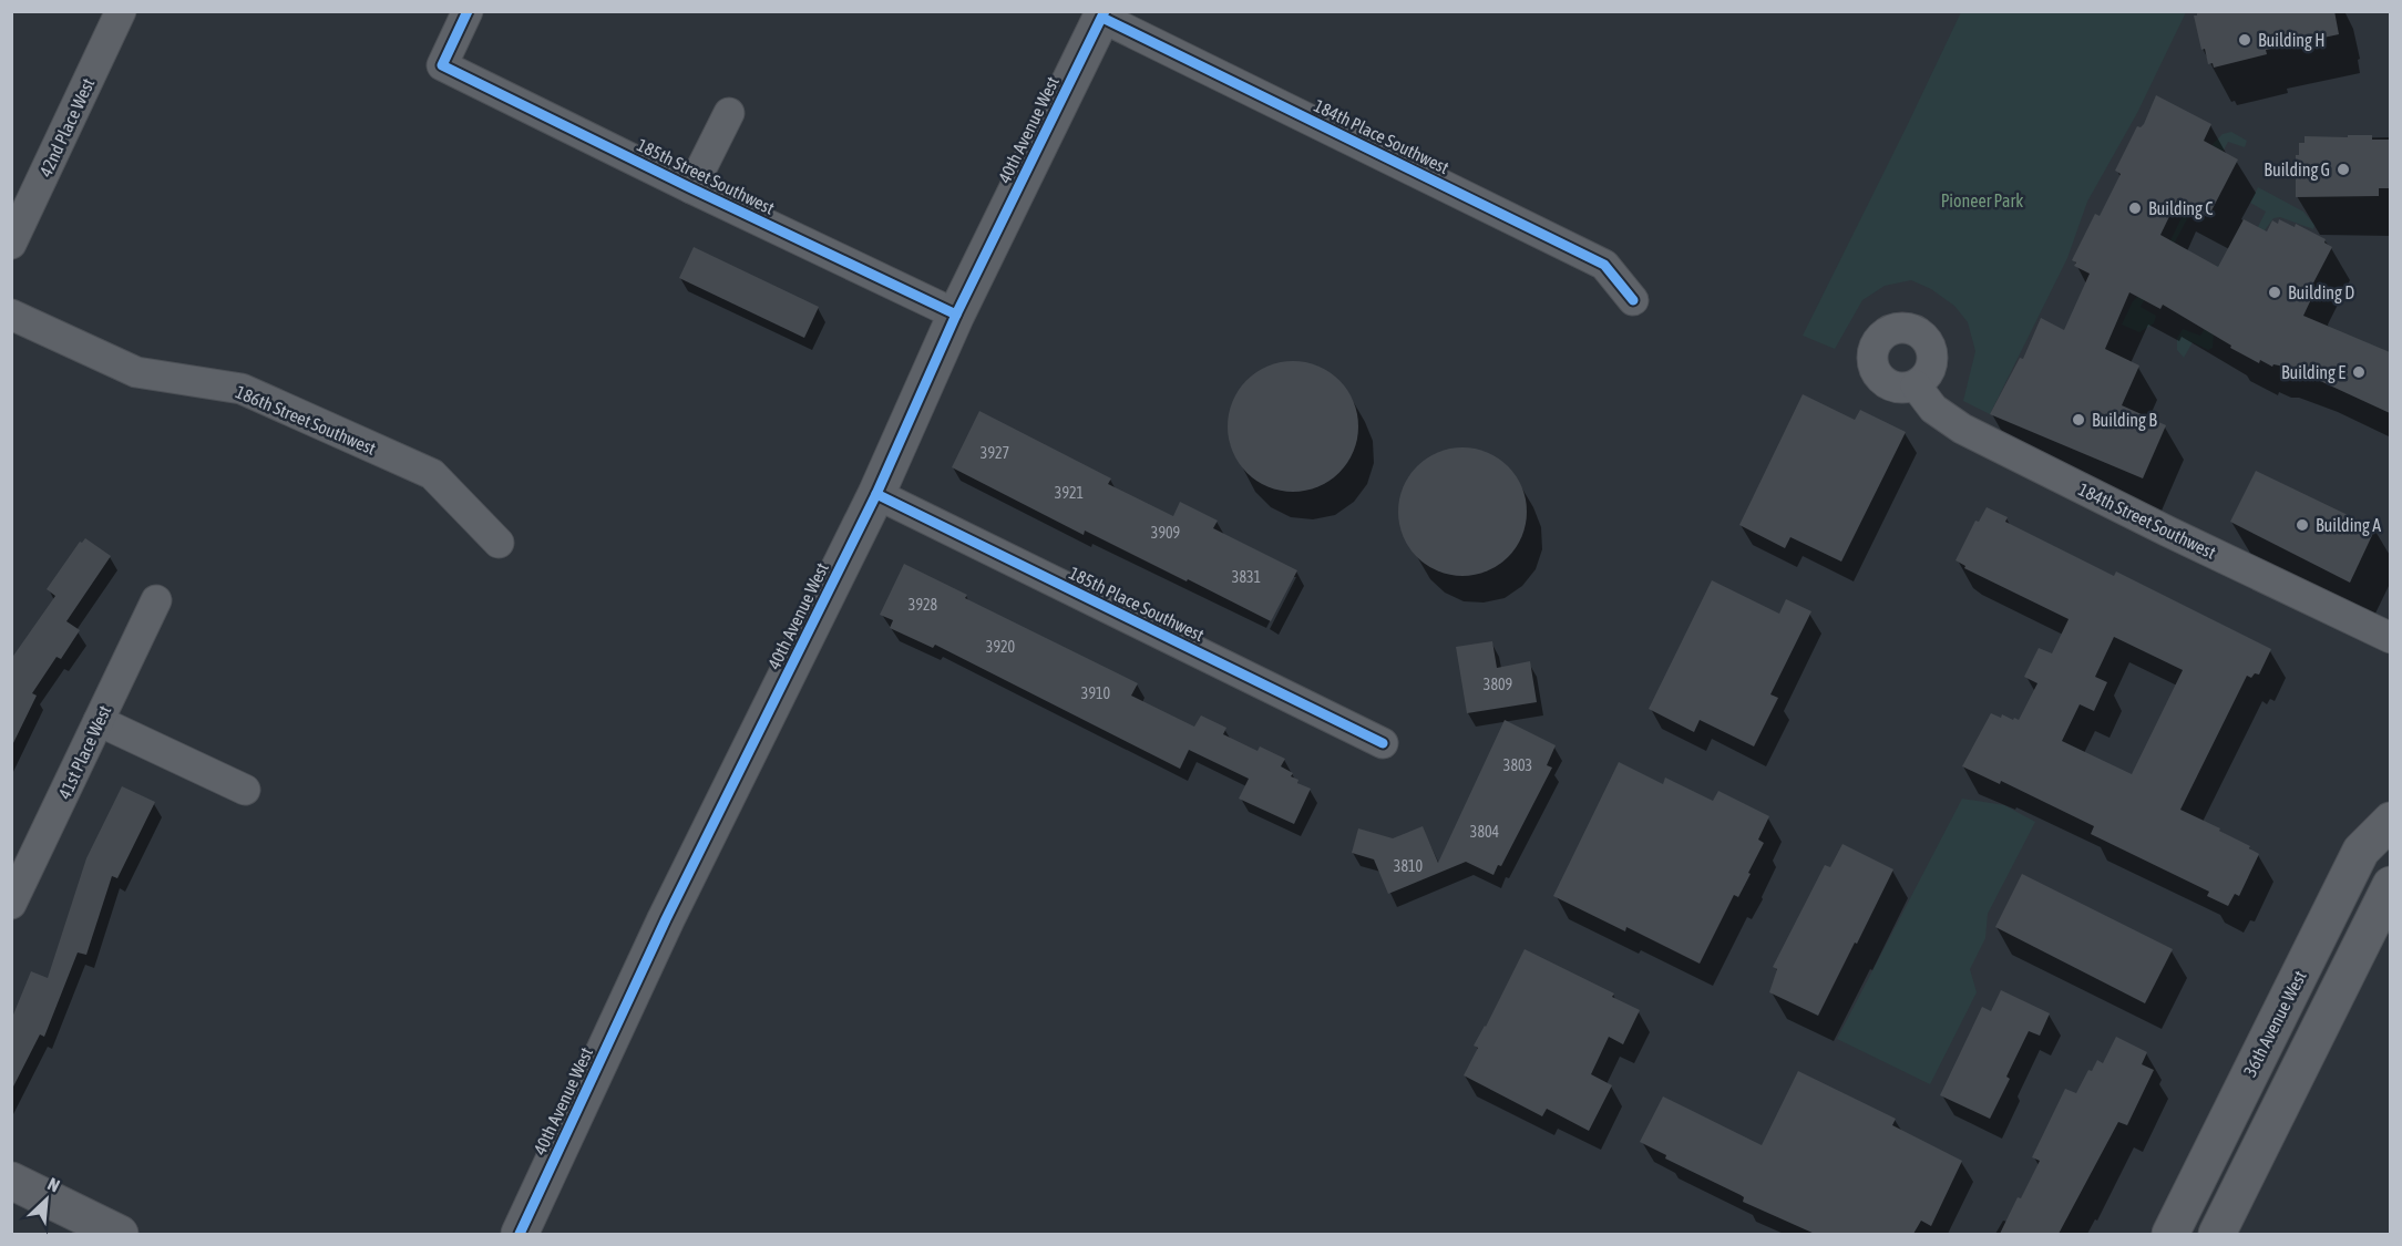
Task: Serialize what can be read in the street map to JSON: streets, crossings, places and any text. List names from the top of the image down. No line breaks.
{"streets":{"street":["42nd Place West","40th Avenue West","184th Place Southwest","185th Street Southwest","186th Street Southwest","184th Street Southwest","185th Place Southwest","41st Place West","36th Avenue West"]},"crossings":[["40th Avenue West","184th Place Southwest"],["40th Avenue West","185th Street Southwest"],["40th Avenue West","185th Place Southwest"]],"parks":["Pioneer Park"],"places":["Building H","Building G","Building C","Building D","Building E","Building B","Building A"],"house_numbers":["3927","3921","3909","3831","3928","3920","3809","3910","3803","3804","3810"],"north":"top right"}
